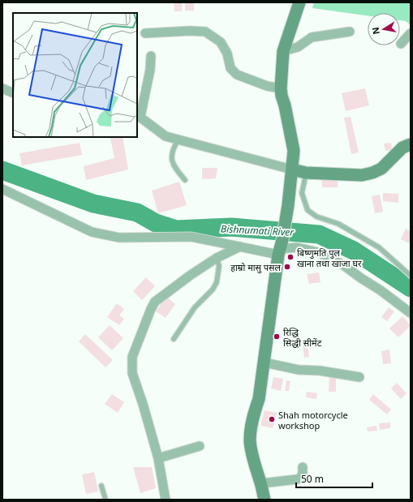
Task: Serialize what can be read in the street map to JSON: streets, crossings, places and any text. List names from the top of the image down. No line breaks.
{"water":["Bishnumati River"],"places":["बिष्णुमति पुल खाना तथा खाजा घर","हाम्रो मासु पसल","रिद्धि सिद्धी सीमेंट","Shah motorcycle workshop"],"scale_bar":"50 m","north":"left"}
